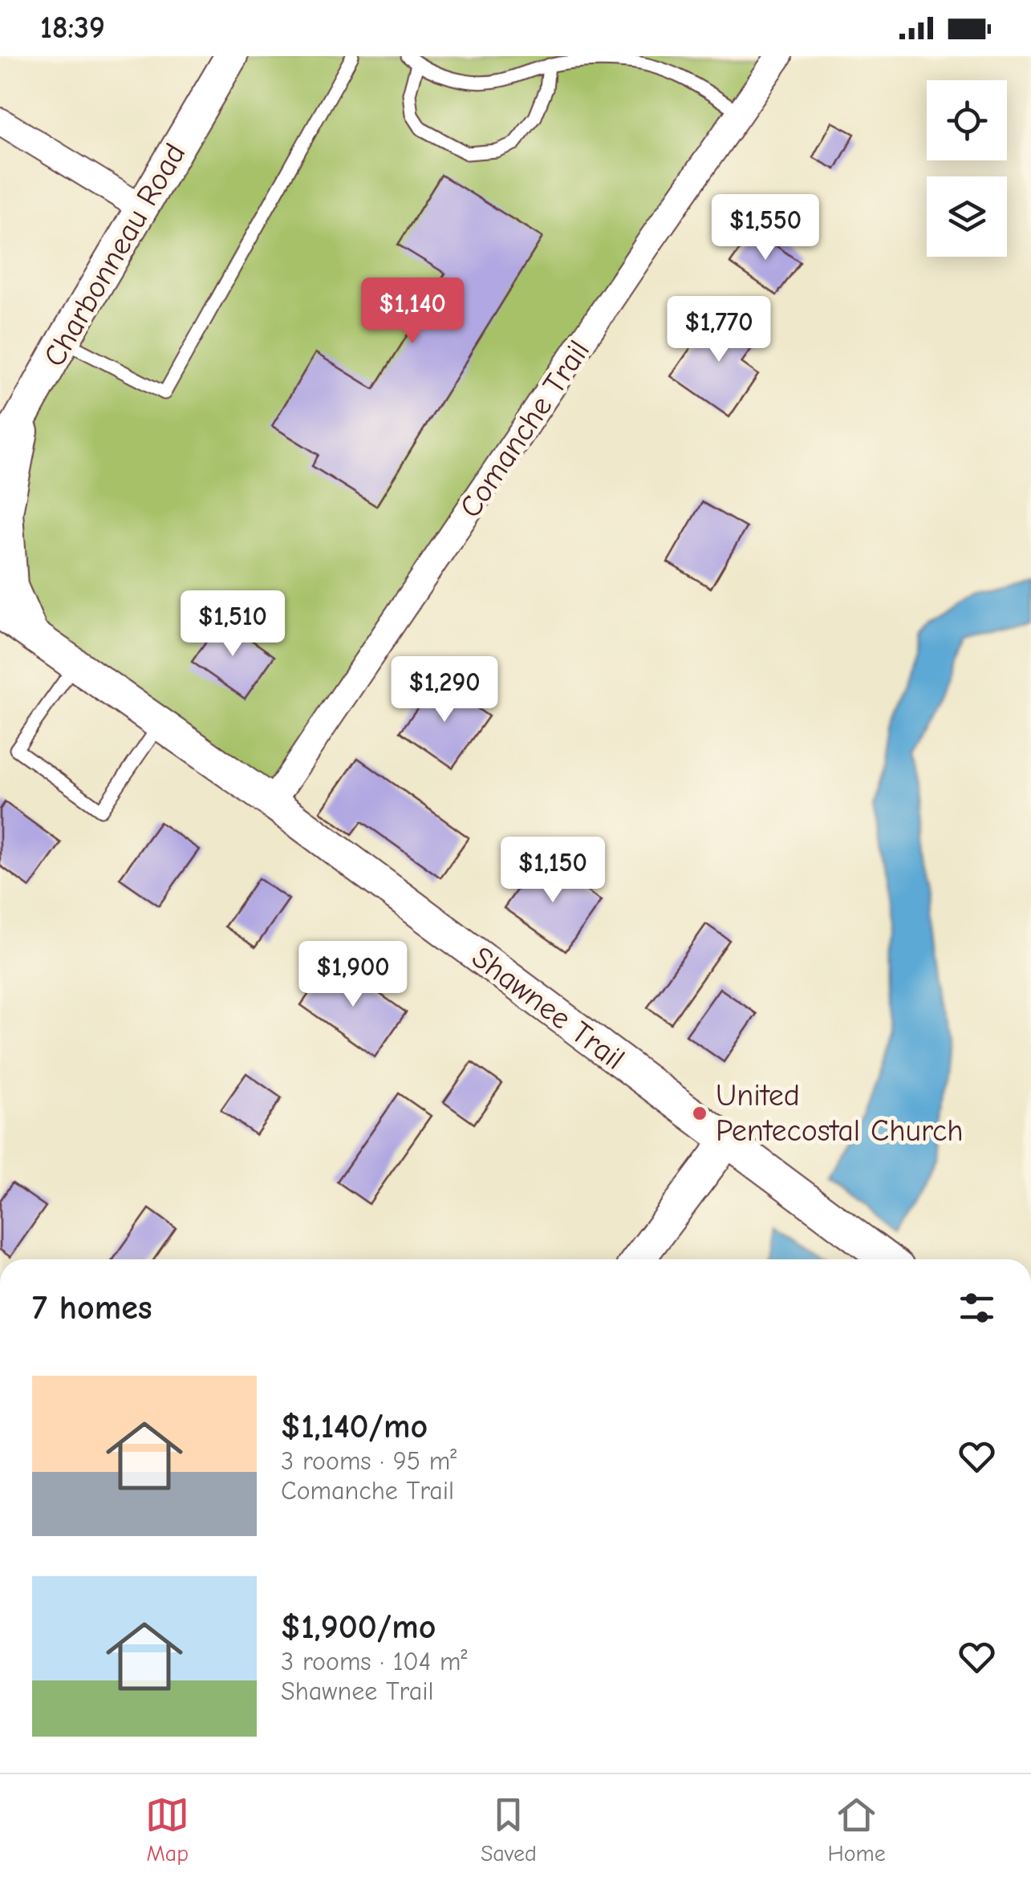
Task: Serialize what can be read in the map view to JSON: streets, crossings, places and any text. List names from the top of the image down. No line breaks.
{"streets":{"street":["Charbonneau Road","Comanche Trail","Shawnee Trail"]},"crossings":[["Comanche Trail","Shawnee Trail"]],"places":["United Pentecostal Church"],"page":{"status":"18:39","price":["$1,550","$1,140","$1,770","$1,510","$1,290","$1,150","$1,900"],"heading":"7 homes","list":[{"name":"$1,140/mo","note":"3 rooms · 95 m² · Comanche Trail"},{"name":"$1,900/mo","note":"3 rooms · 104 m² · Shawnee Trail"}],"tabs":["Map","Saved","Home"]}}
